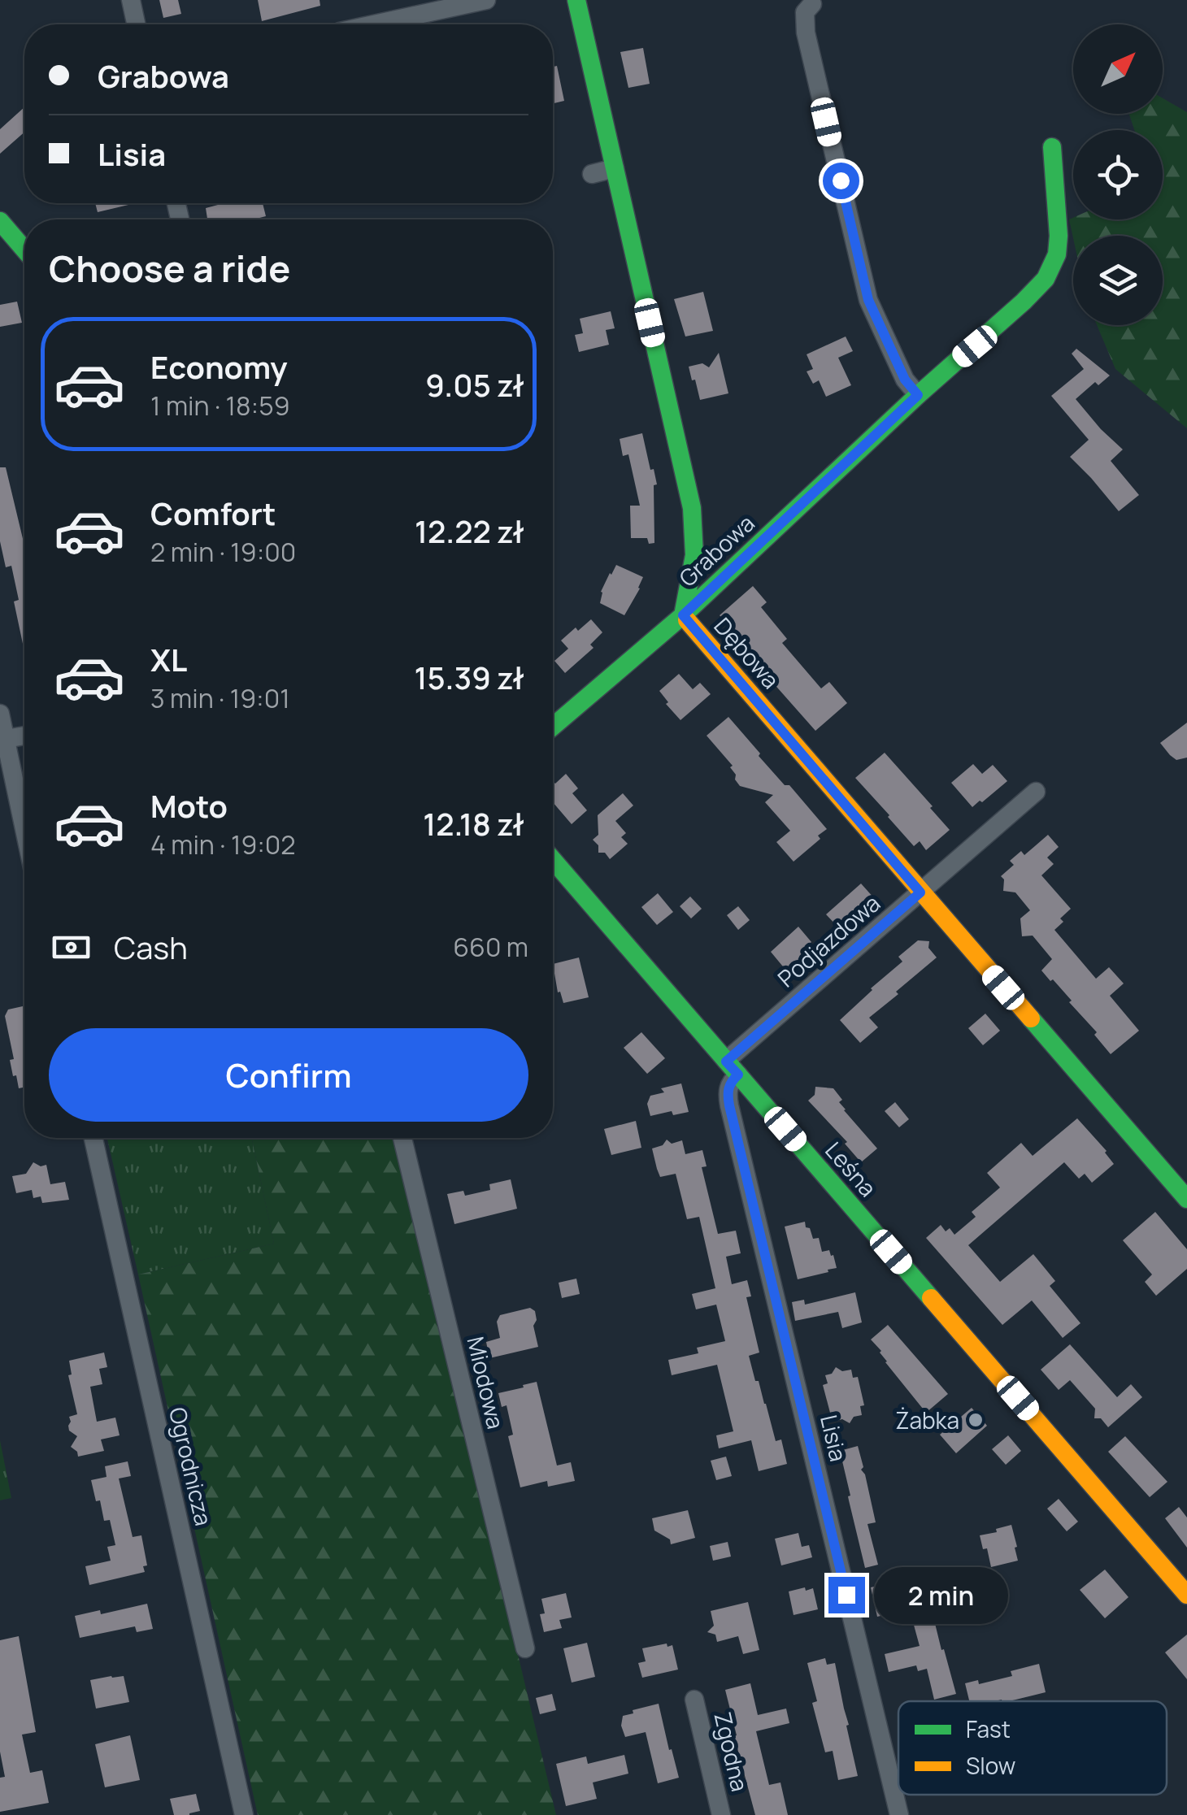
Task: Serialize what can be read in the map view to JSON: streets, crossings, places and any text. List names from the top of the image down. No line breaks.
{"streets":{"street":["Grabowa","Dębowa","Podjazdowa","Leśna","Miodowa","Lisia","Ogrodnicza","Zgodna"]},"crossings":[["Grabowa","Dębowa"],["Dębowa","Podjazdowa"],["Podjazdowa","Leśna"],["Podjazdowa","Lisia"],["Leśna","Lisia"]],"places":["Żabka"],"legend":["Fast","Slow"],"north":"top right","page":{"banner":["Grabowa","Lisia"],"heading":"Choose a ride","list":[{"name":"Economy","note":"1 min · 18:59","value":"9.05 zł"},{"name":"Comfort","note":"2 min · 19:00","value":"12.22 zł"},{"name":"XL","note":"3 min · 19:01","value":"15.39 zł"},{"name":"Moto","note":"4 min · 19:02","value":"12.18 zł"}],"pay":["Cash","660 m"],"buttons":"Confirm","bubble":"2 min"}}
